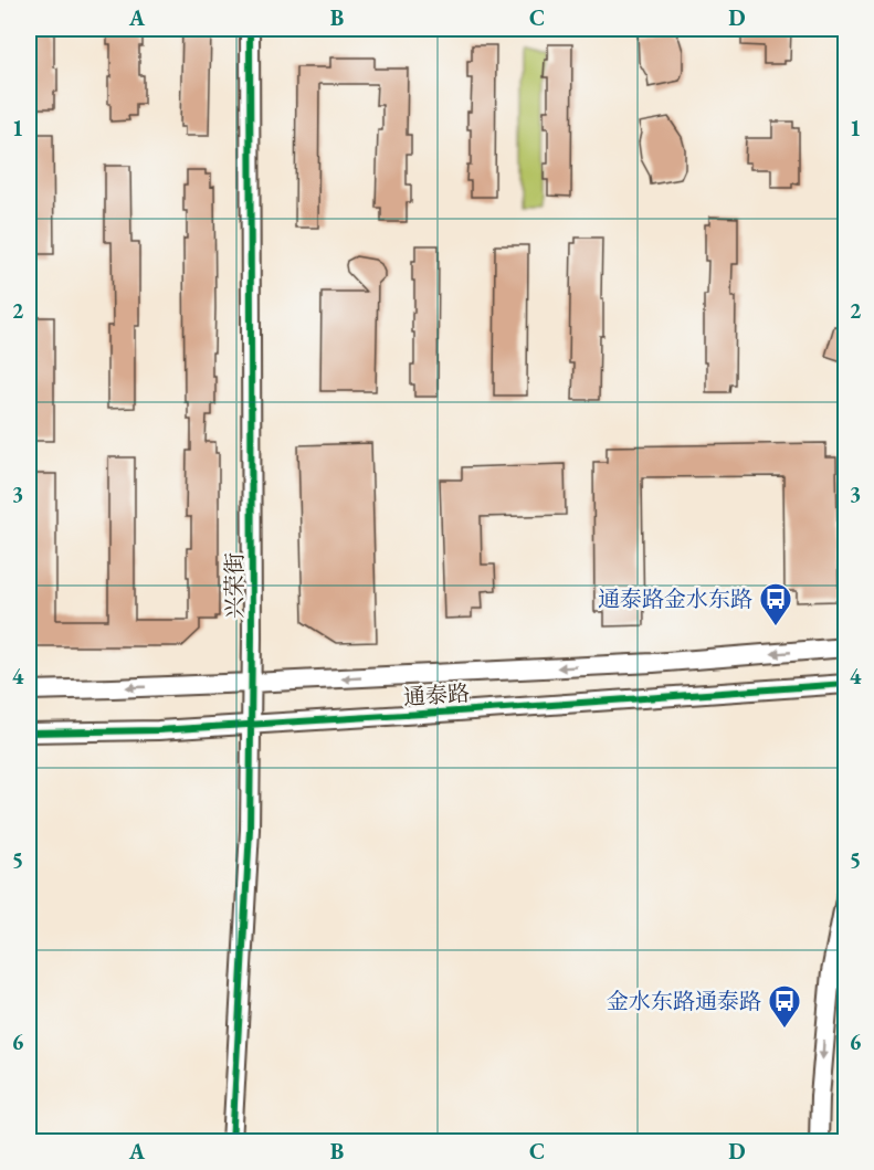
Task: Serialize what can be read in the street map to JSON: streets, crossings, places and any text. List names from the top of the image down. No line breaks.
{"streets":{"street":["兴荣街","通泰路"]},"crossings":[["兴荣街","通泰路"]],"places":{"bus stop":["通泰路金水东路","金水东路通泰路"]},"grid":{"columns":["A","B","C","D"],"rows":["1","2","3","4","5","6"]}}
